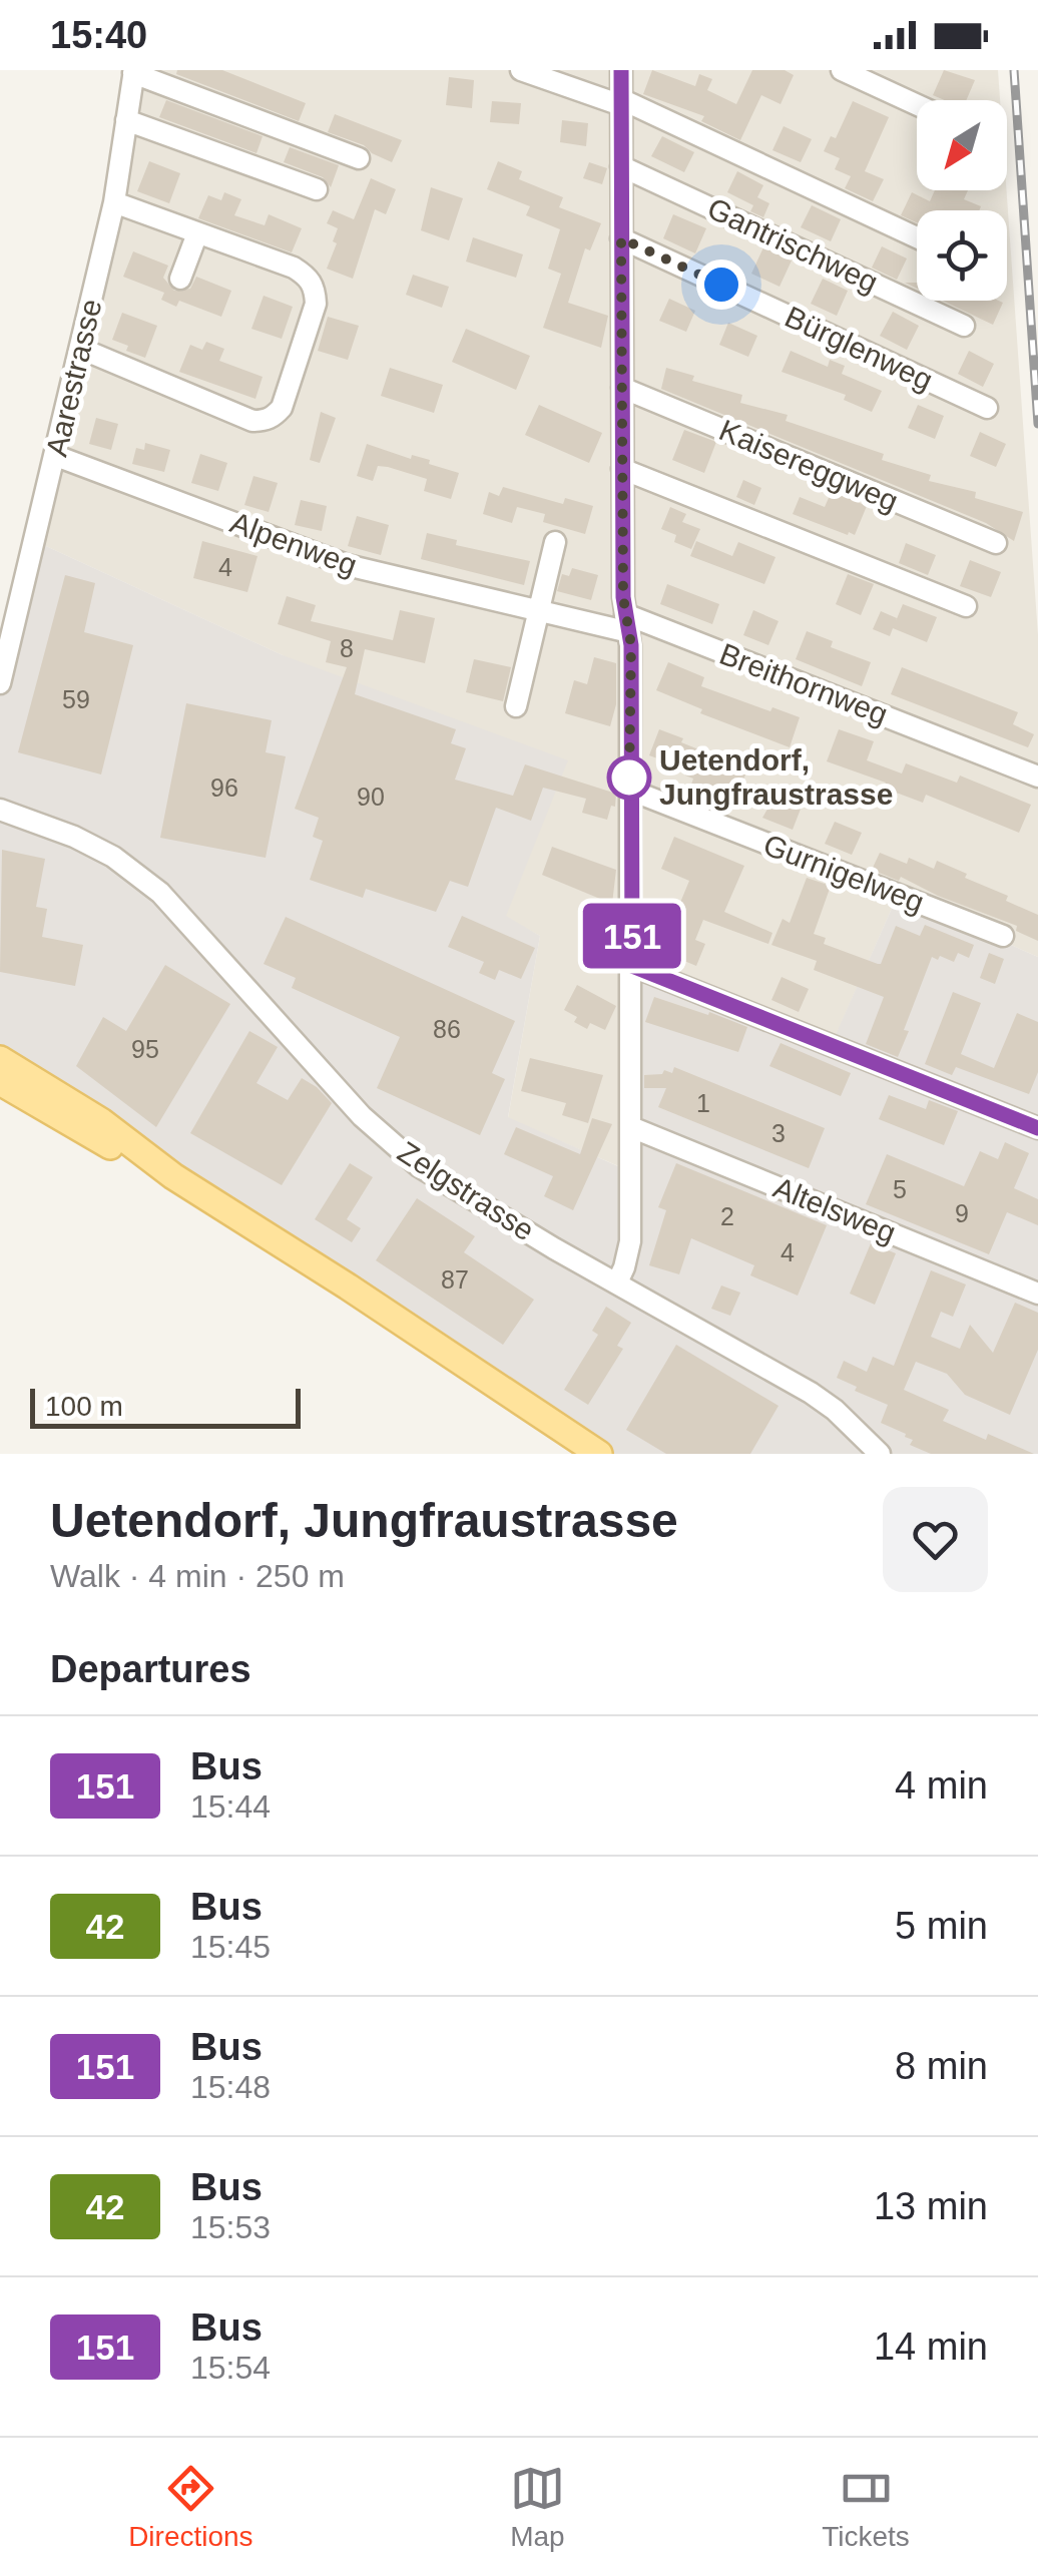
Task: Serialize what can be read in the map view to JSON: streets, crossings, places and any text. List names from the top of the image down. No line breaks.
{"streets":{"street":["Gantrischweg","Bürglenweg","Aarestrasse","Kaisereggweg","Alpenweg","Breithornweg","Gurnigelweg","Zelgstrasse","Altelsweg"]},"crossings":[["Aarestrasse","Alpenweg"],["Alpenweg","Breithornweg"]],"places":["Uetendorf, Jungfraustrasse"],"lines":["bus line 151"],"house_numbers":["4","8","59","96","90","86","95","1","3","5","9","2","4","87"],"scale_bar":"100 m","north":"bottom left","page":{"status":"15:40","on_map":"151","scale":"100 m","heading":[["Uetendorf, Jungfraustrasse","Walk · 4 min · 250 m"],"Departures"],"list":[{"mark":"151","name":"Bus","note":"15:44","value":"4 min"},{"mark":"42","name":"Bus","note":"15:45","value":"5 min"},{"mark":"151","name":"Bus","note":"15:48","value":"8 min"},{"mark":"42","name":"Bus","note":"15:53","value":"13 min"},{"mark":"151","name":"Bus","note":"15:54","value":"14 min"}],"tabs":["Directions","Map","Tickets"]}}
